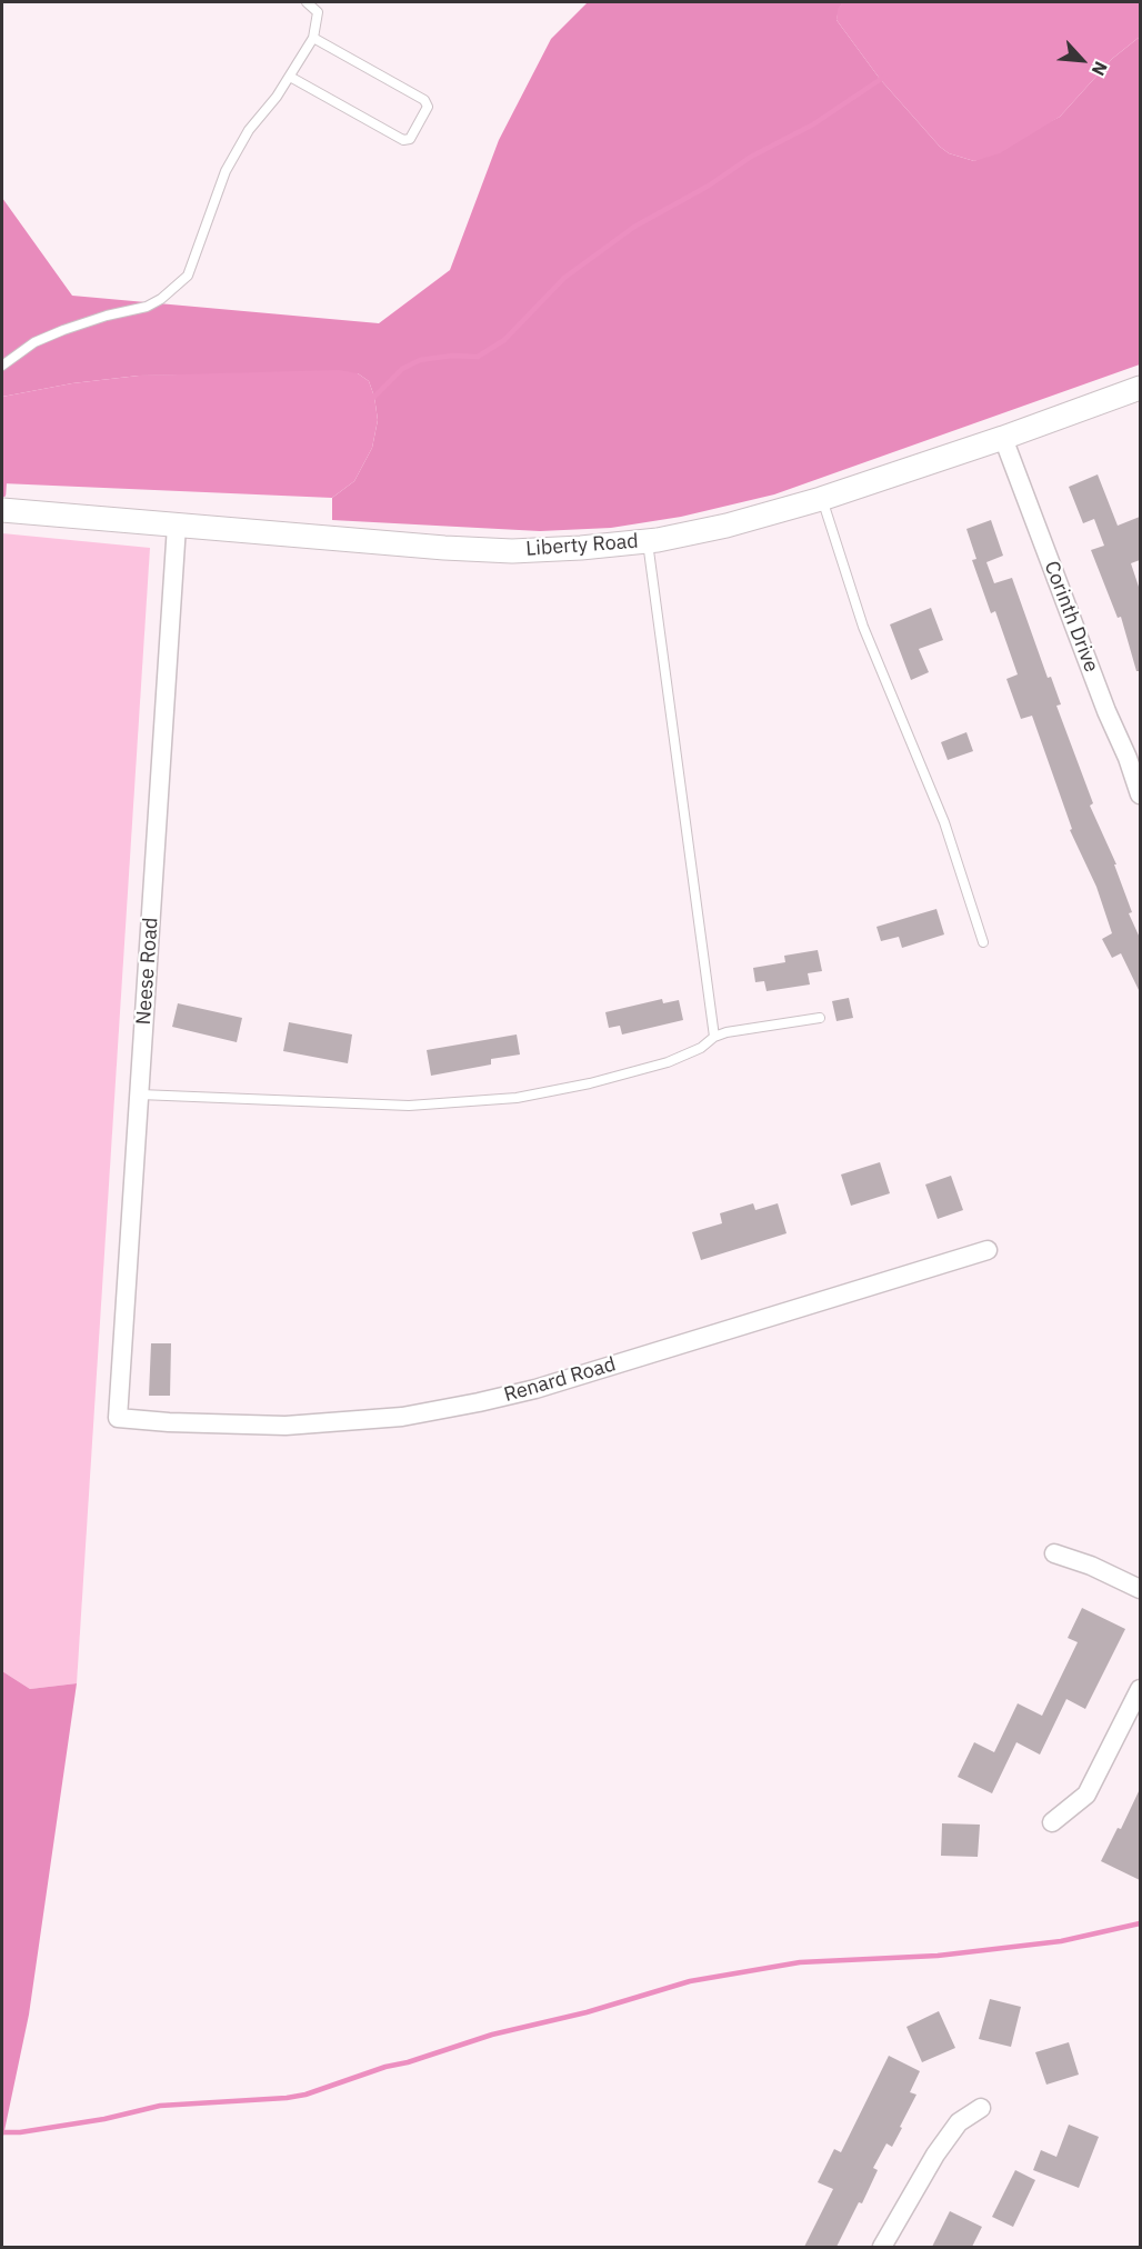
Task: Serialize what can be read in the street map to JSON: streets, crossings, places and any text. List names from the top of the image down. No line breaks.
{"streets":{"street":["Liberty Road","Corinth Drive","Neese Road","Renard Road"]},"crossings":[["Liberty Road","Corinth Drive"],["Liberty Road","Neese Road"],["Neese Road","Renard Road"]],"north":"bottom right"}
